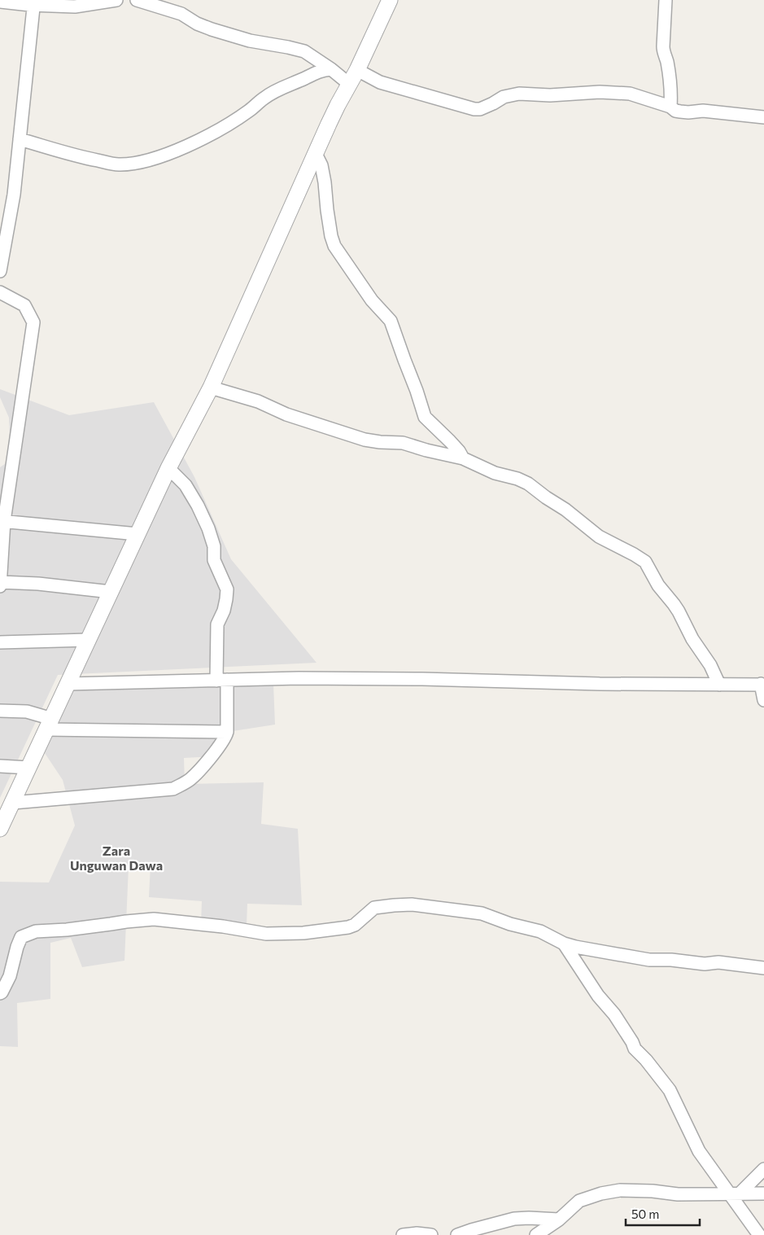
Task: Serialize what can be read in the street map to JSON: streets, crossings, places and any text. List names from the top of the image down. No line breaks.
{"districts":["Zara Unguwan Dawa"],"scale_bar":"50 m"}
